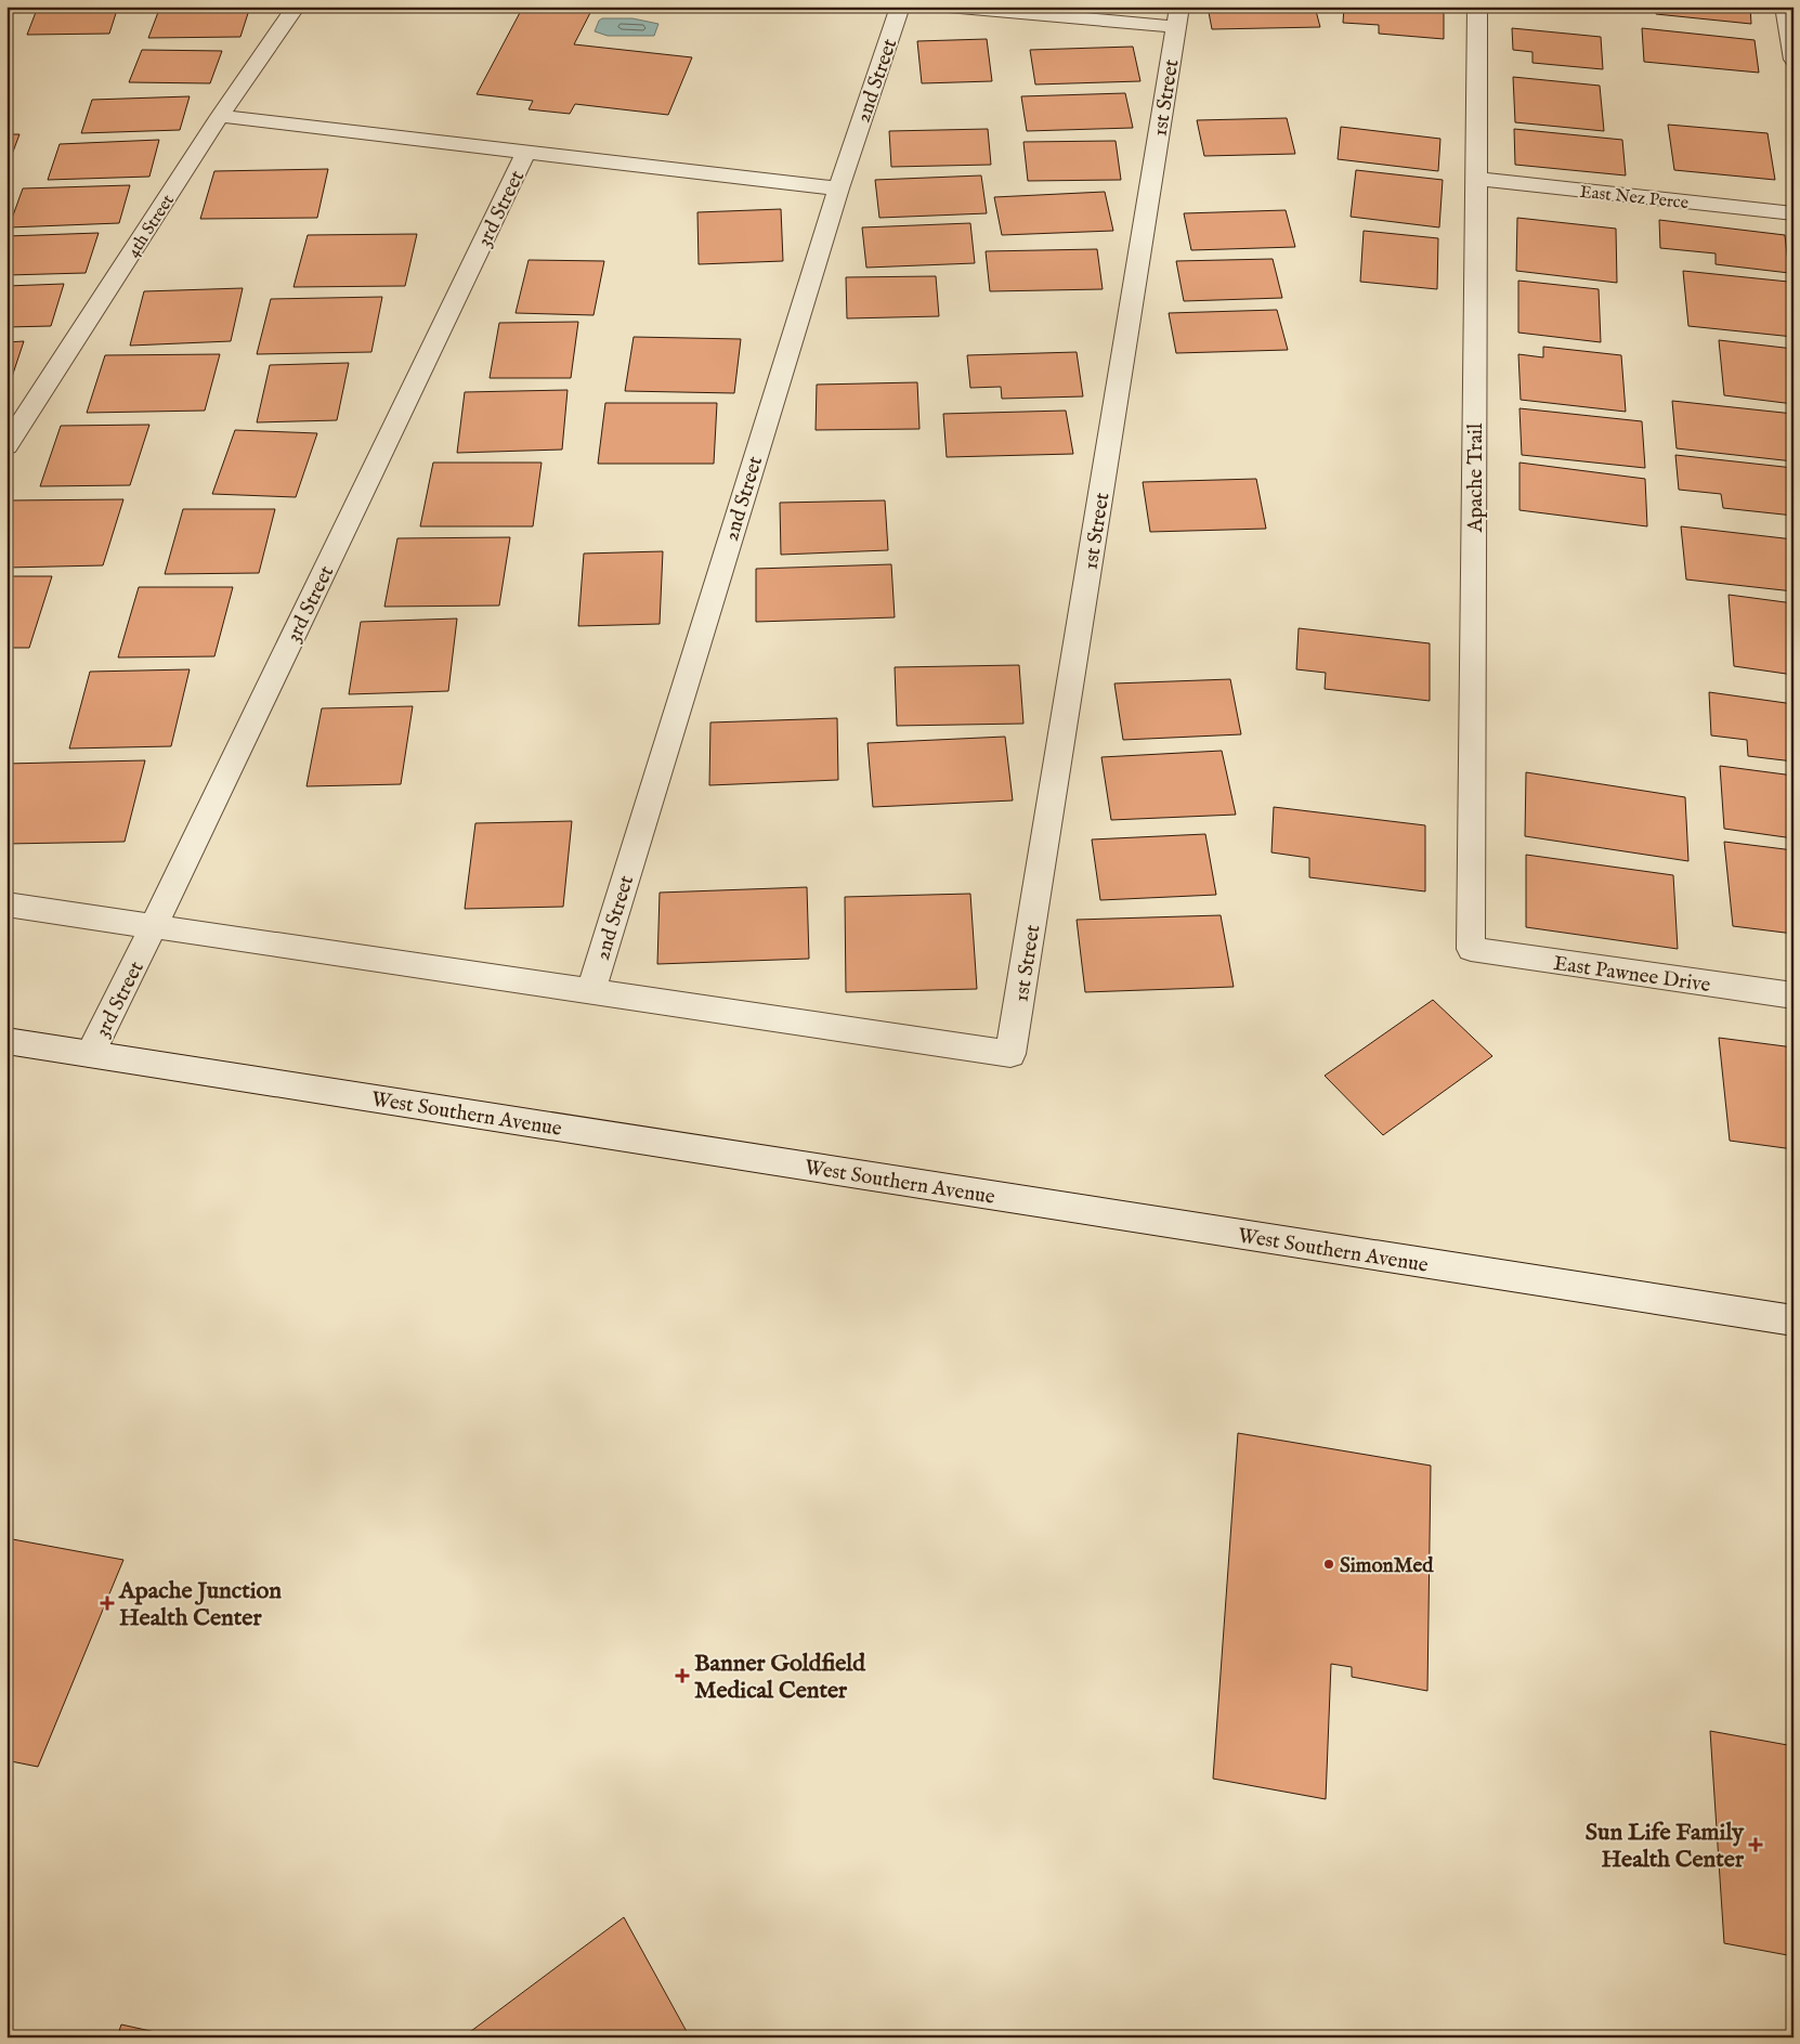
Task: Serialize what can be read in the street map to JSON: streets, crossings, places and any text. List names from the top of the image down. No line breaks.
{"streets":{"main road":["2nd Street","1st Street","East Nez Perce","3rd Street","4th Street","Apache Trail","East Pawnee Drive","West Southern Avenue"]},"crossings":[["2nd Street","1st Street"],["East Nez Perce","Apache Trail"],["3rd Street","West Southern Avenue"],["Apache Trail","East Pawnee Drive"]],"places":{"other":["SimonMed"],"health":["Apache Junction Health Center","Banner Goldfield Medical Center","Sun Life Family Health Center"]}}
